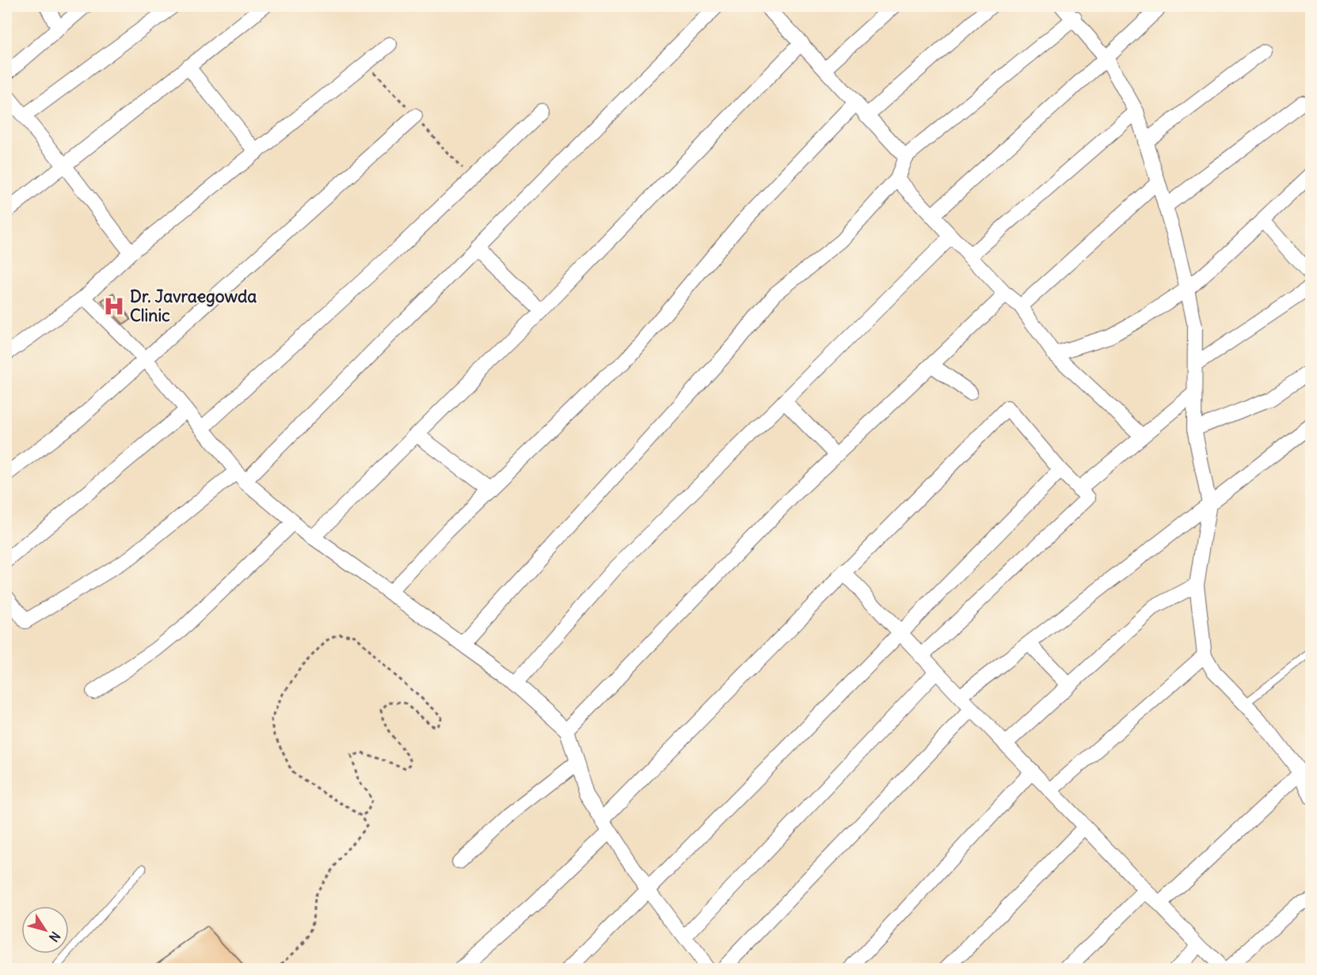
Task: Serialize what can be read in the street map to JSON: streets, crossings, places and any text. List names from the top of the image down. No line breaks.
{"places":{"hospital":["Dr. Javraegowda Clinic"]},"north":"bottom right"}
